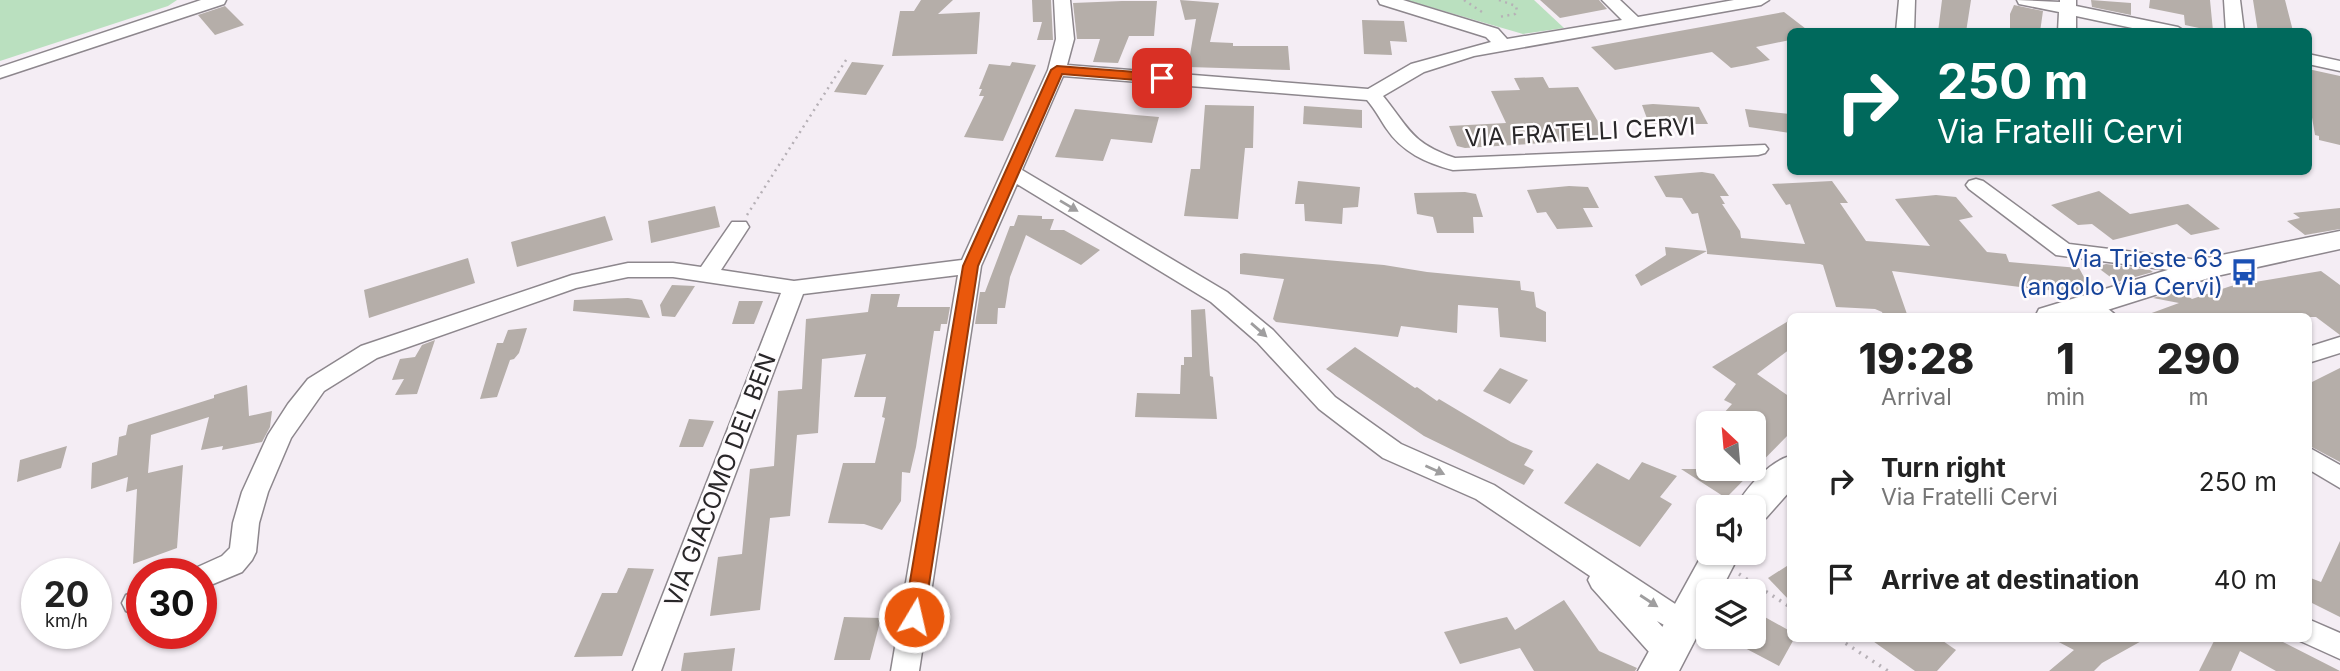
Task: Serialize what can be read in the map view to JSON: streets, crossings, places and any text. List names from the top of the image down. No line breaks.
{"streets":{"street":["VIA FRATELLI CERVI","VIA GIACOMO DEL BEN"]},"places":{"bus stop":["Via Trieste 63 (angolo Via Cervi)"]},"north":"top left","page":{"turn":["250 m","Via Fratelli Cervi"],"eta":["19:28","Arrival","1","min","290","m"],"list":[{"name":"Turn right","note":"Via Fratelli Cervi","value":"250 m"},{"name":"Arrive at destination","value":"40 m"}],"speed":"20 km/h","limit":"30"}}
